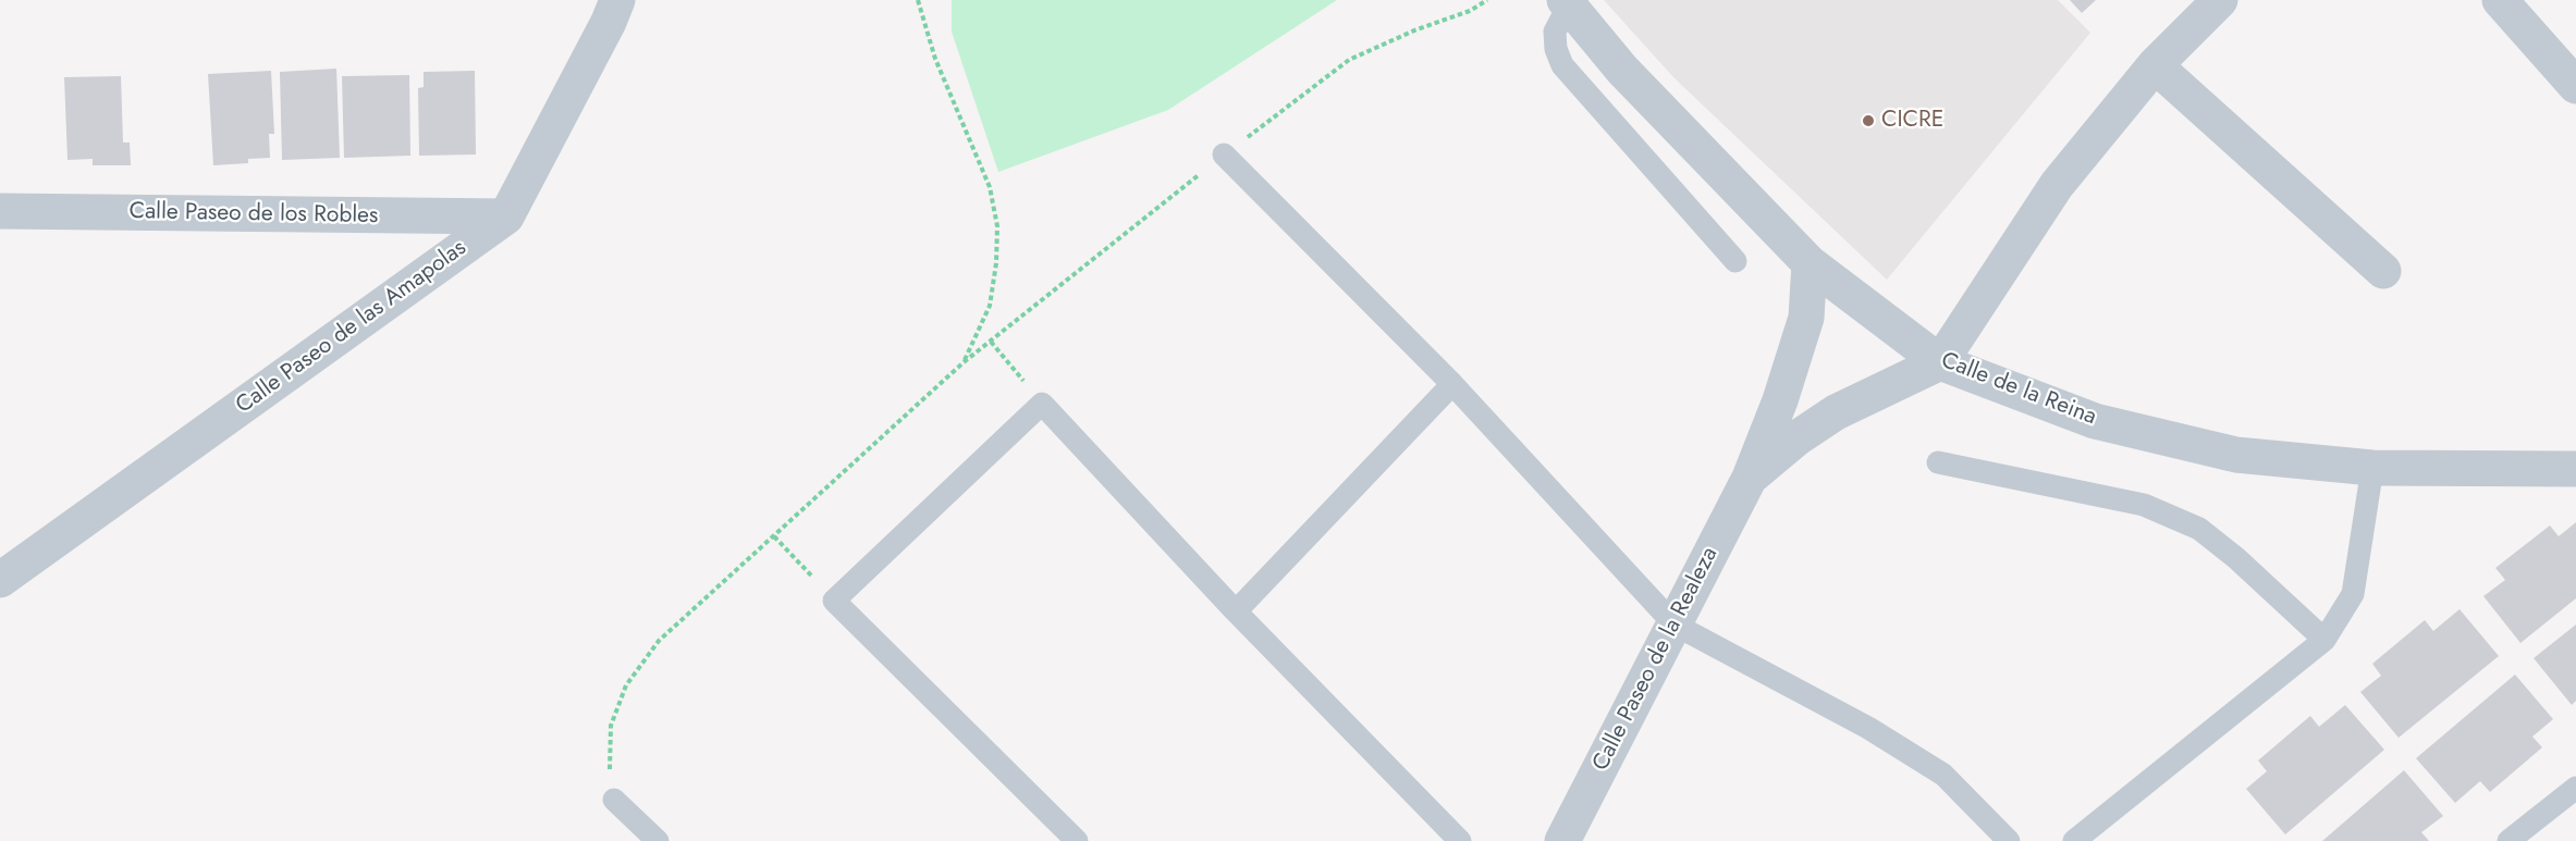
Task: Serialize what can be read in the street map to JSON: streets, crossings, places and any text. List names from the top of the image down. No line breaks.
{"streets":{"street":["Calle Paseo de los Robles","Calle Paseo de las Amapolas","Calle de la Reina","Calle Paseo de la Realeza"]},"crossings":[["Calle Paseo de los Robles","Calle Paseo de las Amapolas"],["Calle de la Reina","Calle Paseo de la Realeza"]],"places":["CICRE"]}
